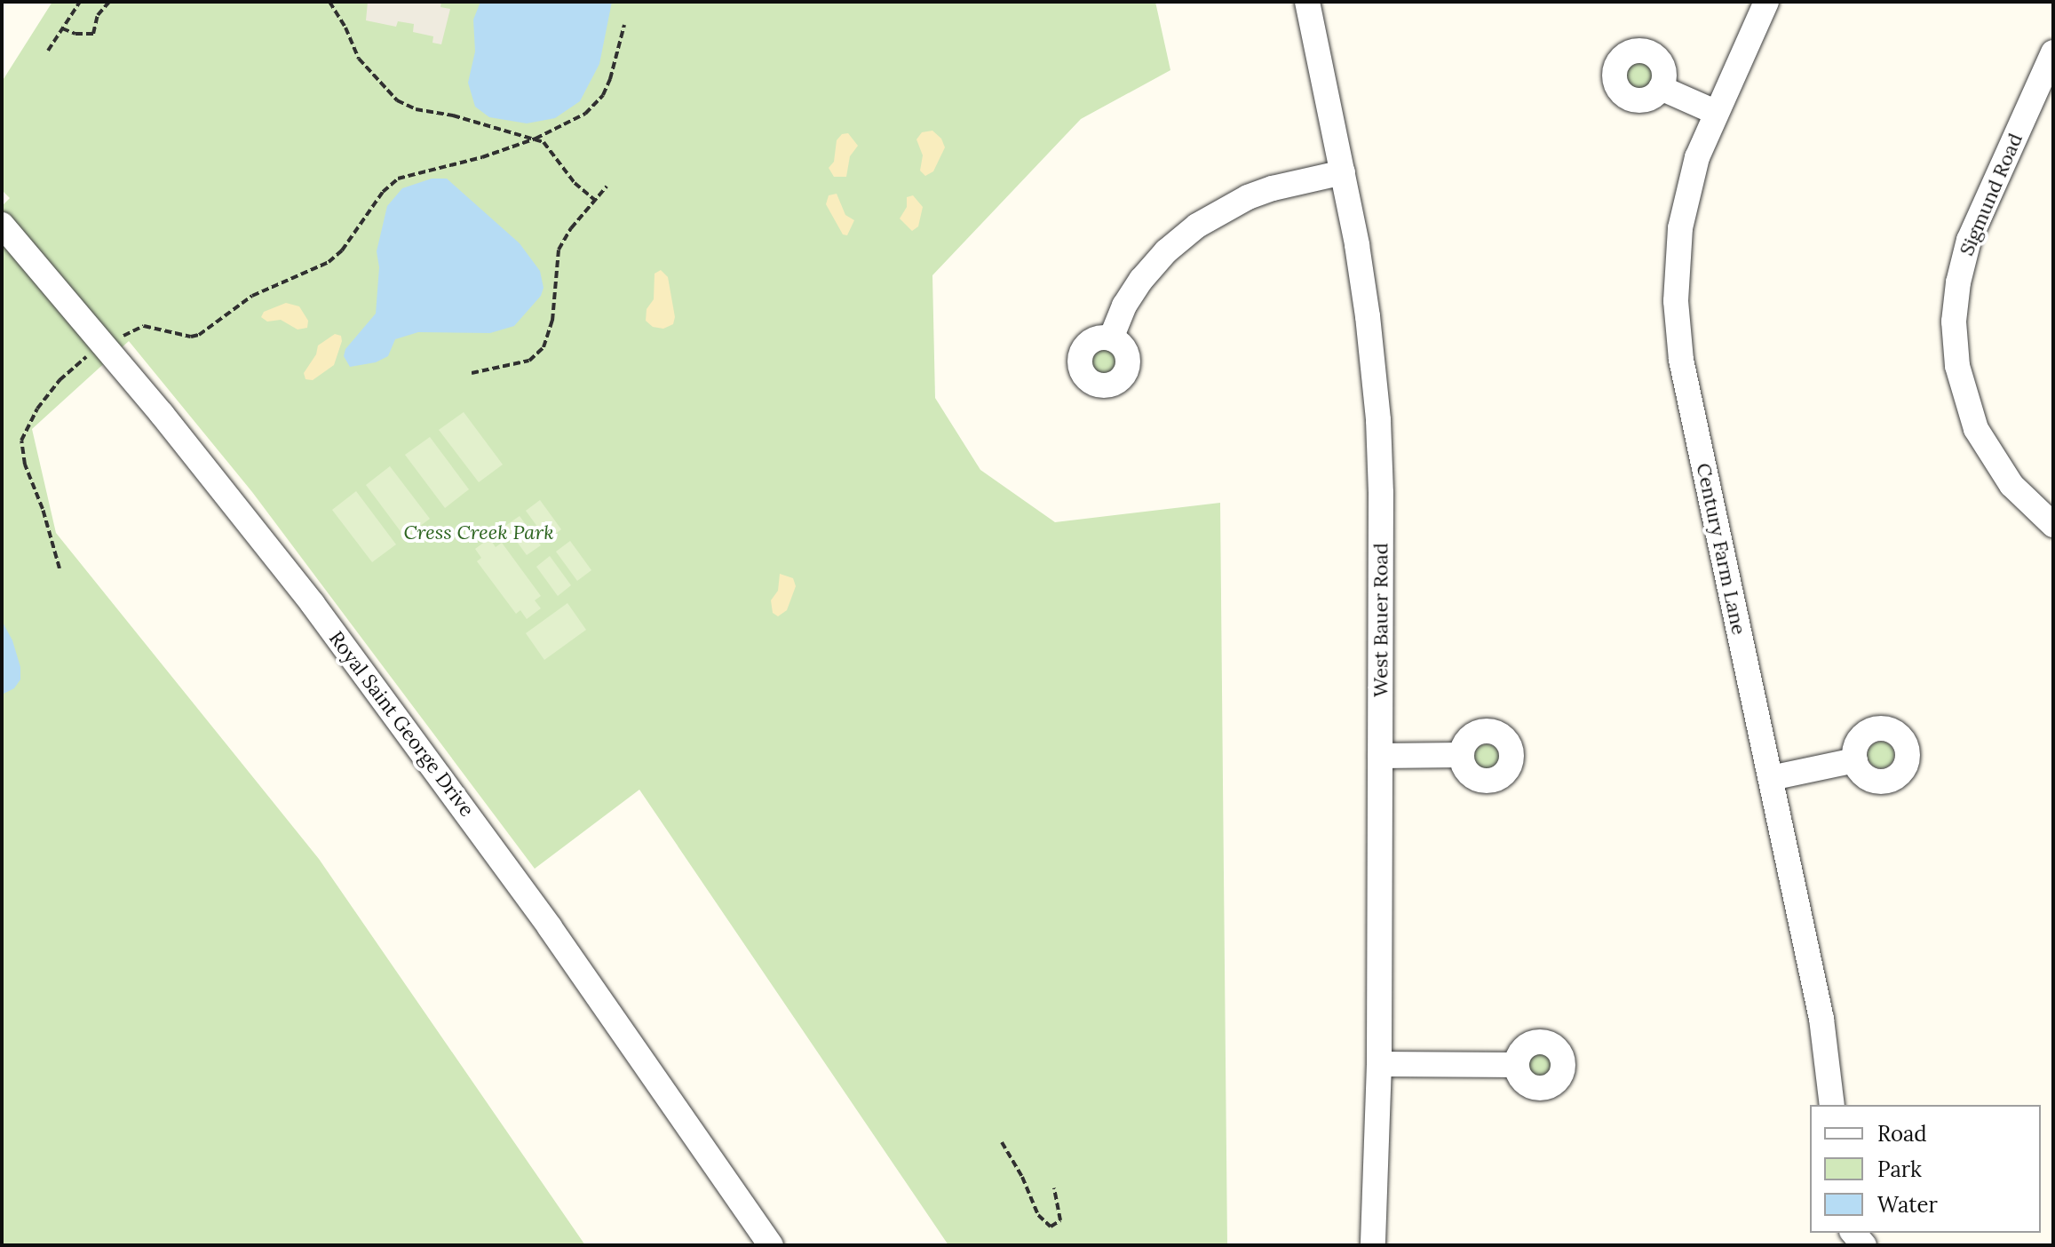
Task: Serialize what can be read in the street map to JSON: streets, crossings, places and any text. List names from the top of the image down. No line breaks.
{"streets":{"street":["Sigmund Road","Century Farm Lane","West Bauer Road","Royal Saint George Drive"]},"parks":["Cress Creek Park"],"legend":["Road","Park","Water"]}
